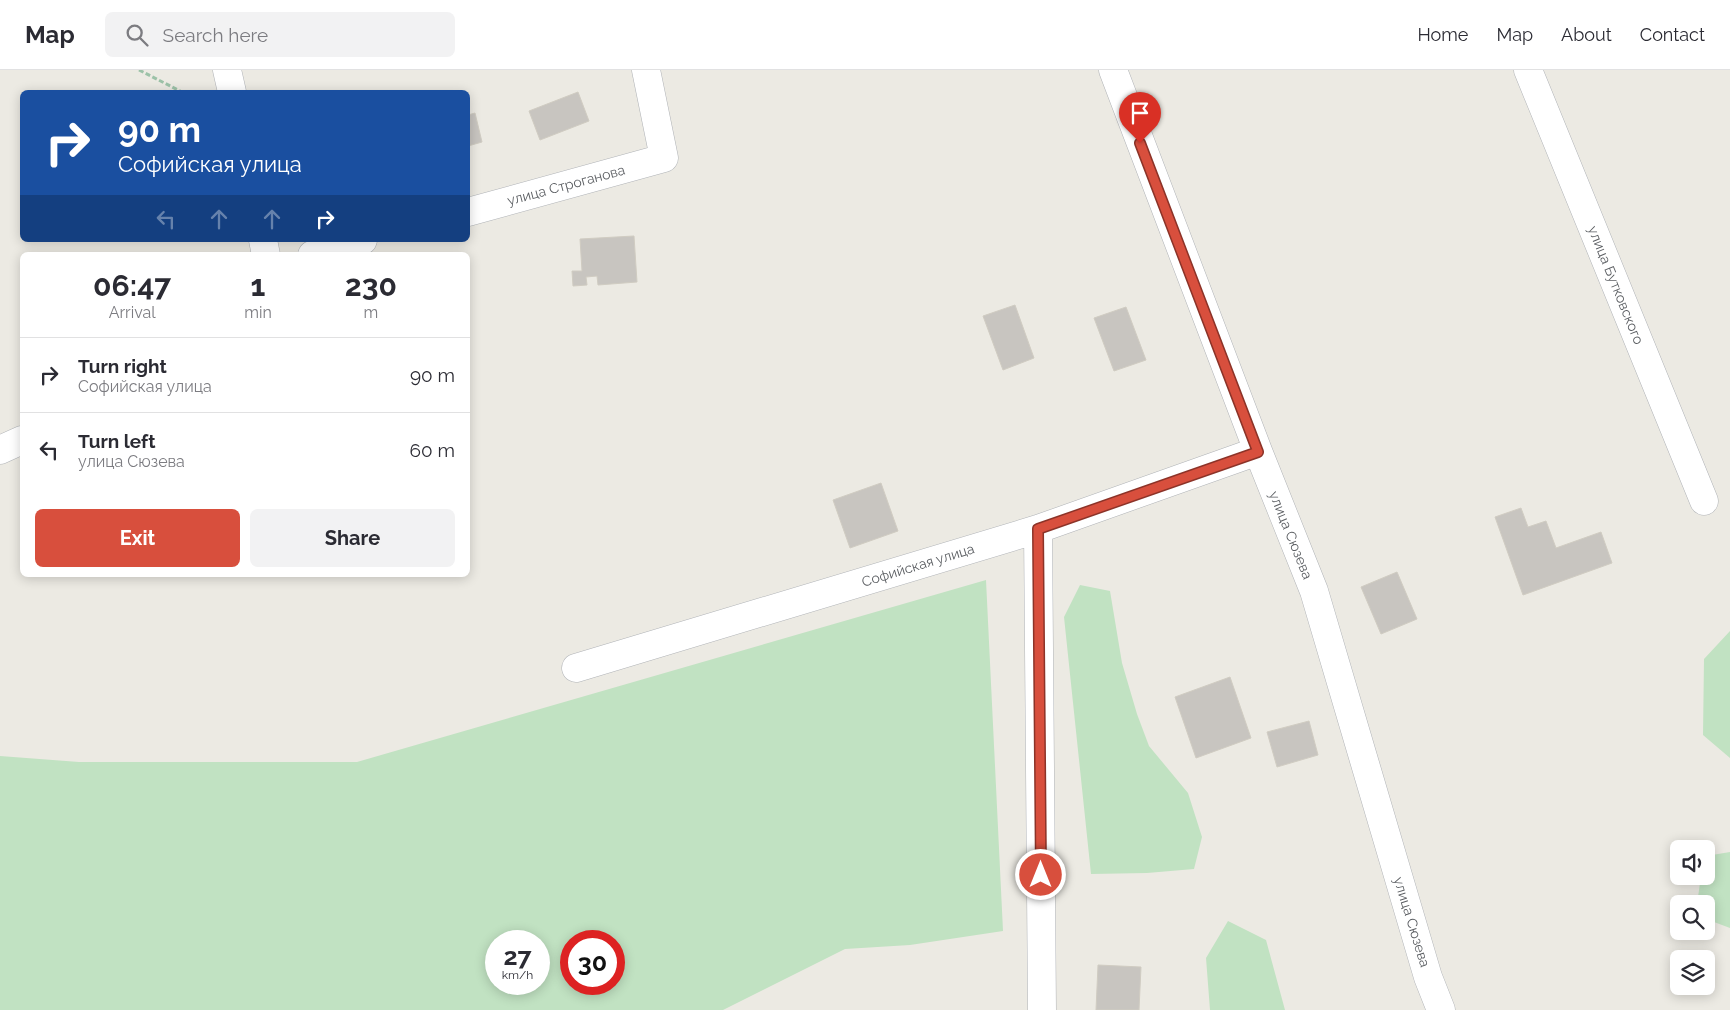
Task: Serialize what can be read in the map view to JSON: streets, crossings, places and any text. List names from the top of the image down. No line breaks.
{"streets":{"street":["улица Строганова","улица Бутковского","улица Сюзева","Софийская улица"]},"crossings":[["улица Сюзева","Софийская улица"]],"page":{"header":"Map","search":"Search here","nav":["Home","Map","About","Contact"],"turn":["90 m","Софийская улица"],"eta":["06:47","Arrival","1","min","230","m"],"list":[{"name":"Turn right","note":"Софийская улица","value":"90 m"},{"name":"Turn left","note":"улица Сюзева","value":"60 m"}],"buttons":["Exit","Share"],"speed":"27 km/h","limit":"30"}}
